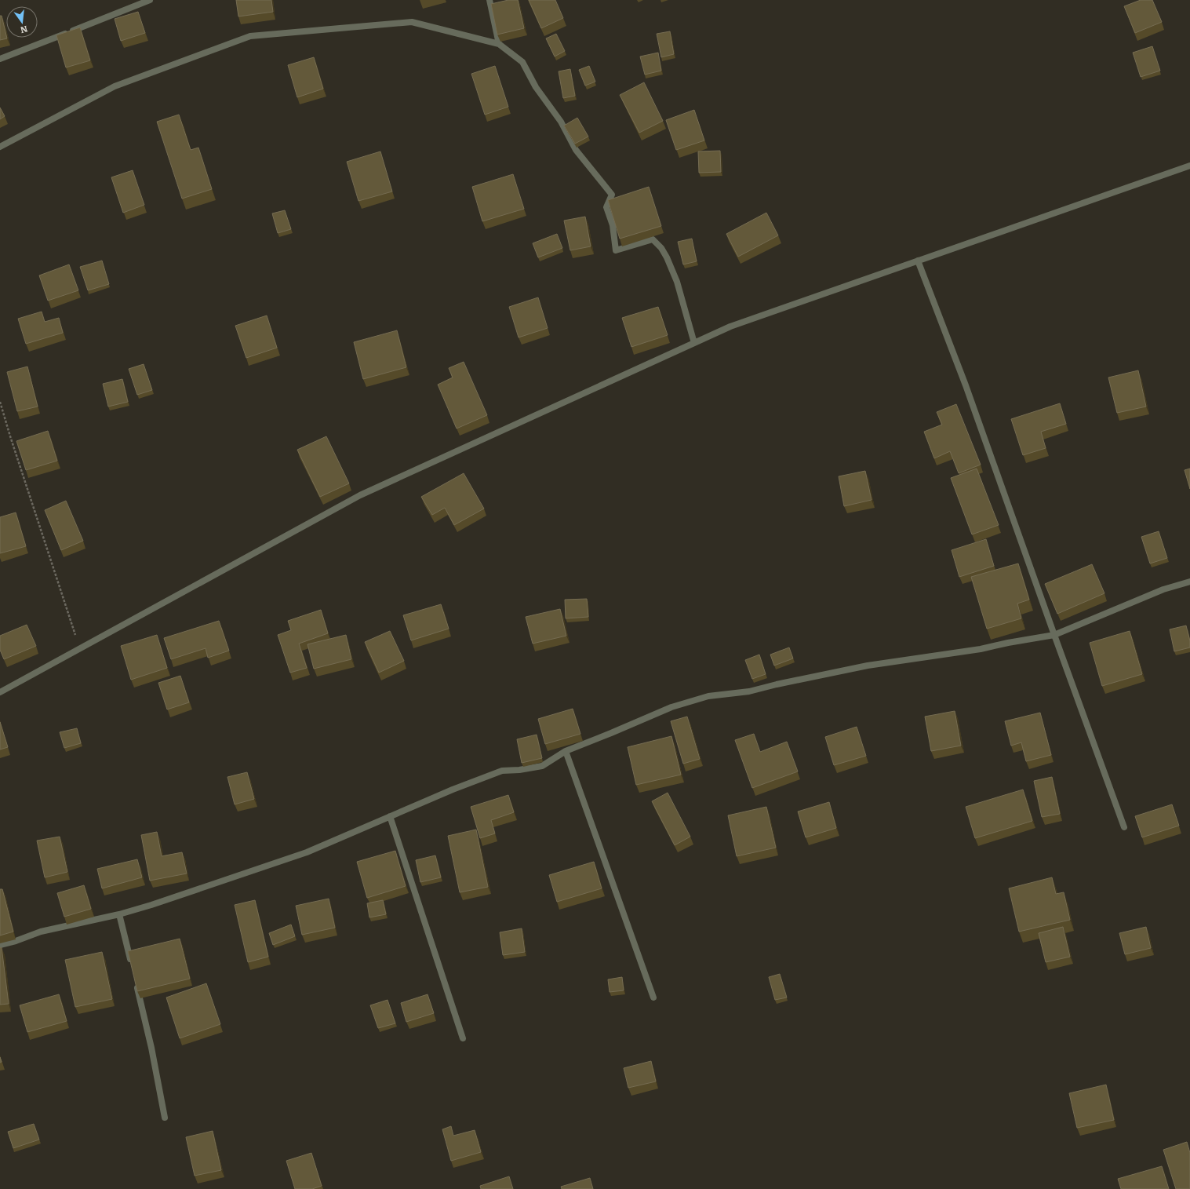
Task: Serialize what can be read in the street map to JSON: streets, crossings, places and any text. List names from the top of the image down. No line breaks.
{"north":"bottom"}
